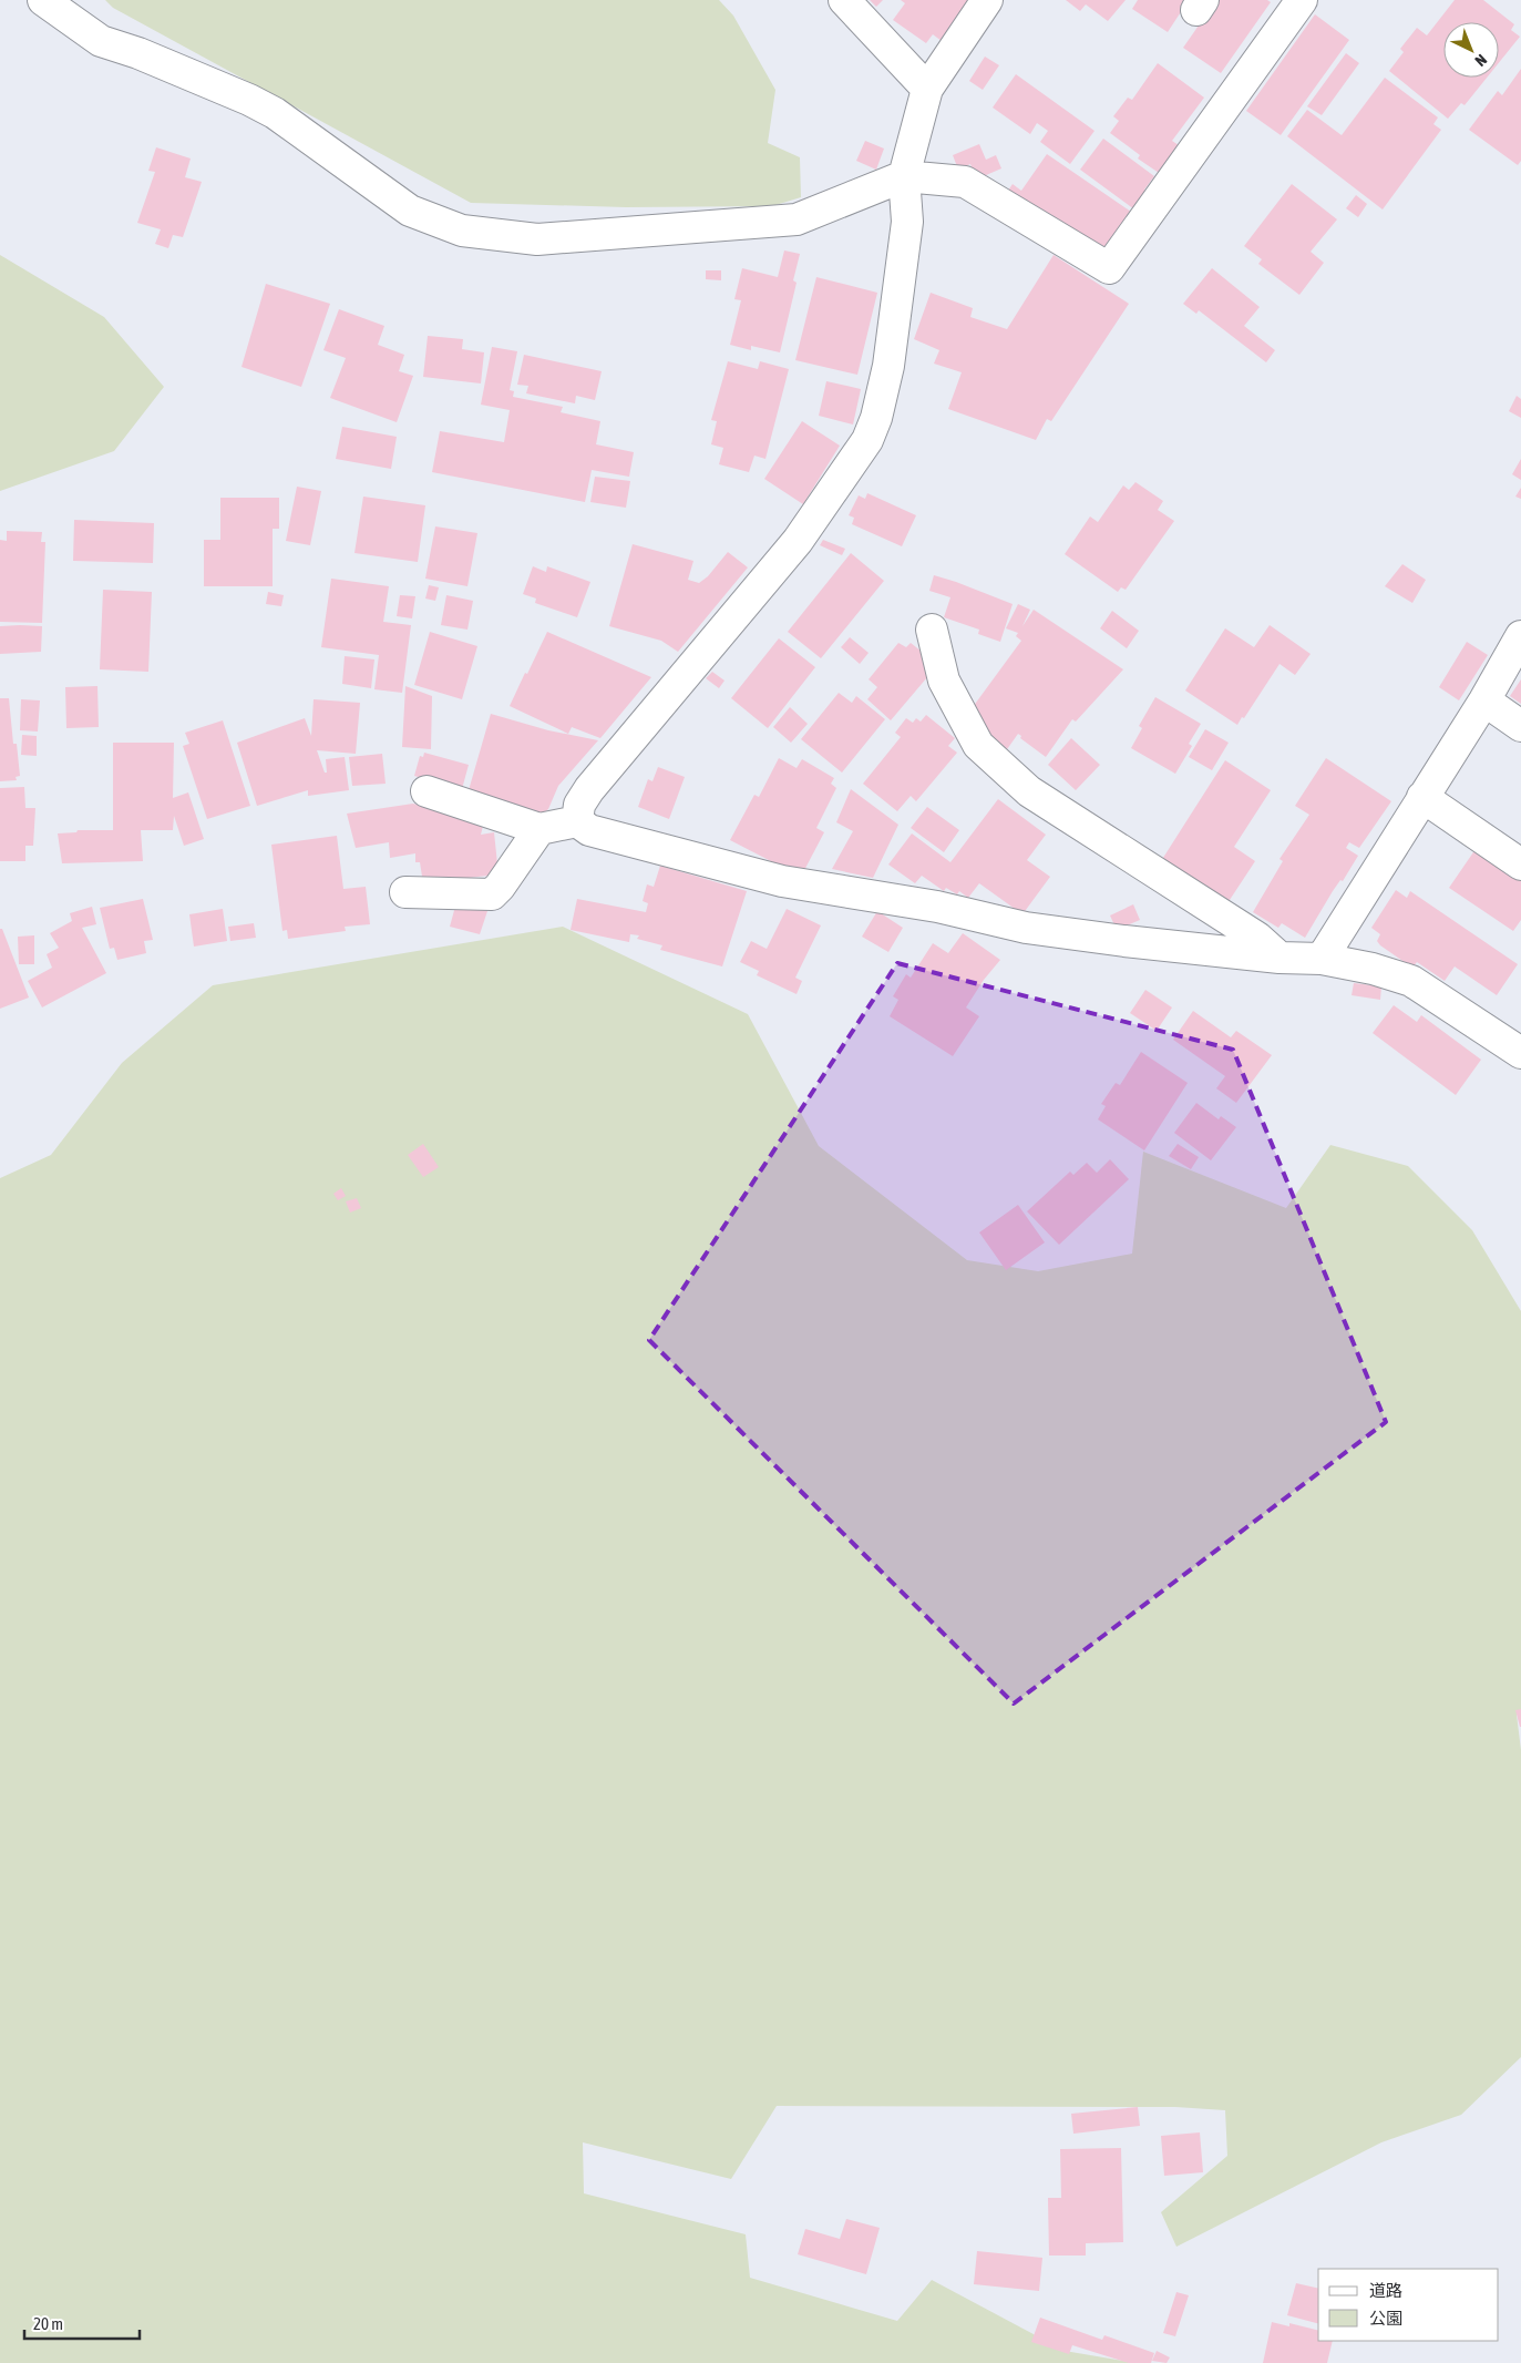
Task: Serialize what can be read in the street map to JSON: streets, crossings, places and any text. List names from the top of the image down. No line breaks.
{"legend":["道路","公園"],"scale_bar":"20 m","north":"bottom right"}
